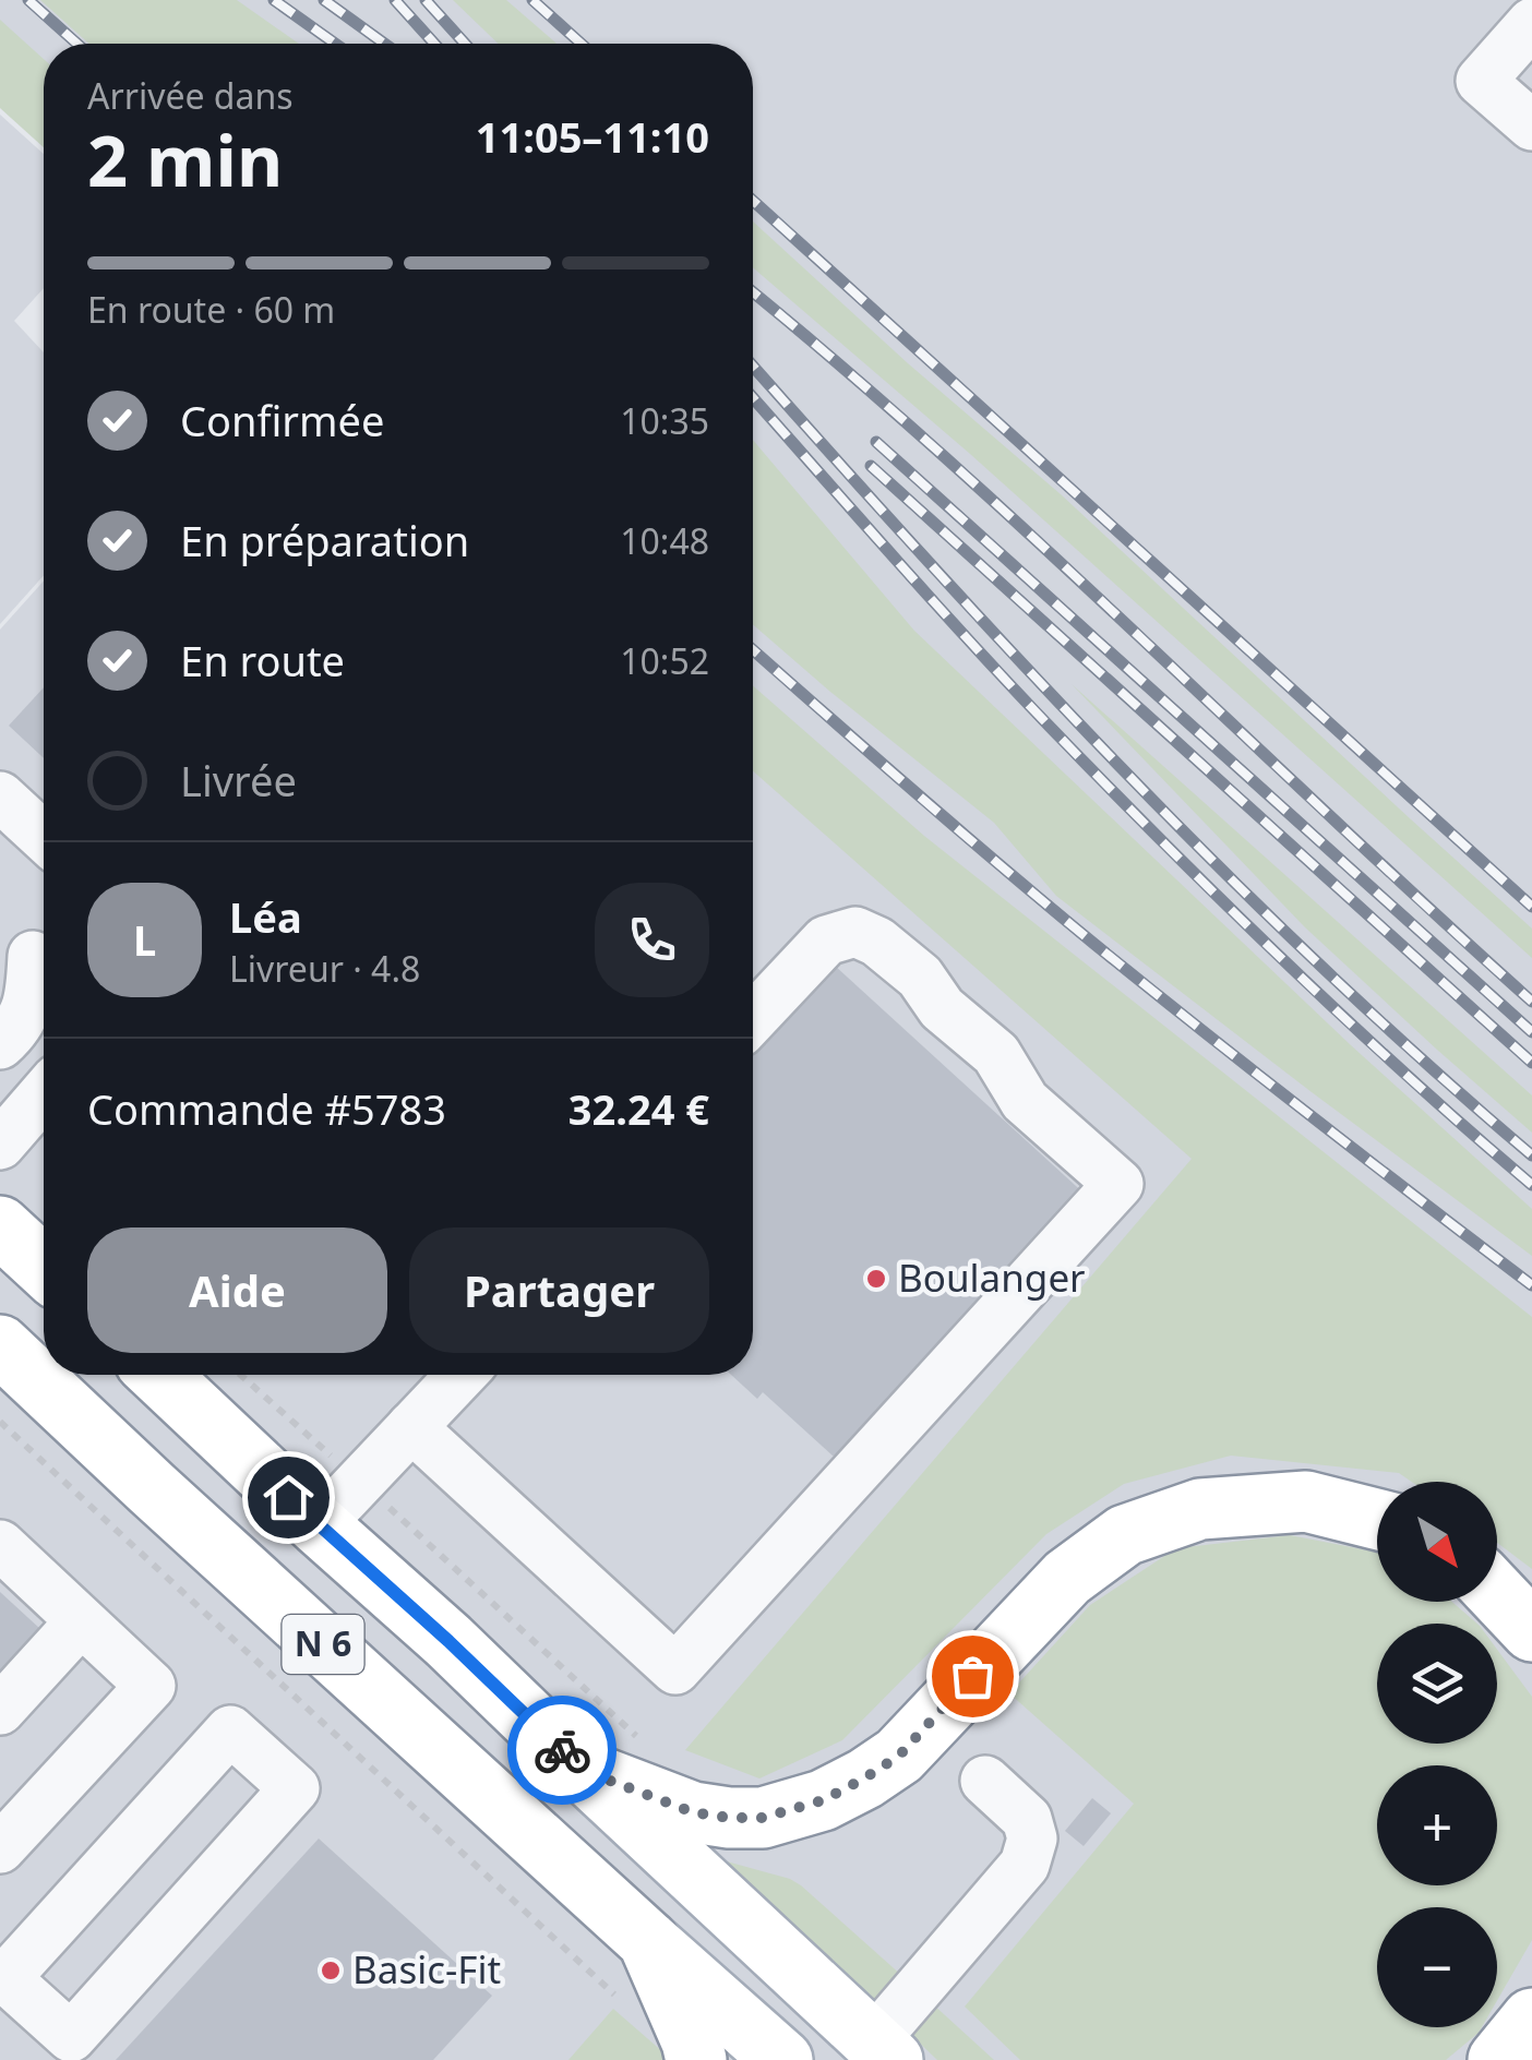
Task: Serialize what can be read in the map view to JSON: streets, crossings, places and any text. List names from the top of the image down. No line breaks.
{"streets":{"main road":["N 6"]},"places":["Boulanger","Basic-Fit"],"north":"bottom right","page":{"heading":["2 min","Arrivée dans","11:05–11:10"],"panel":["Léa","Livreur · 4.8","Commande #5783","32.24 €"],"bar":"En route · 60 m","list":[["Confirmée","10:35"],["En préparation","10:48"],["En route","10:52"],"Livrée"],"round":"L","buttons":["Aide","Partager"],"map_buttons":["+","−"]}}
